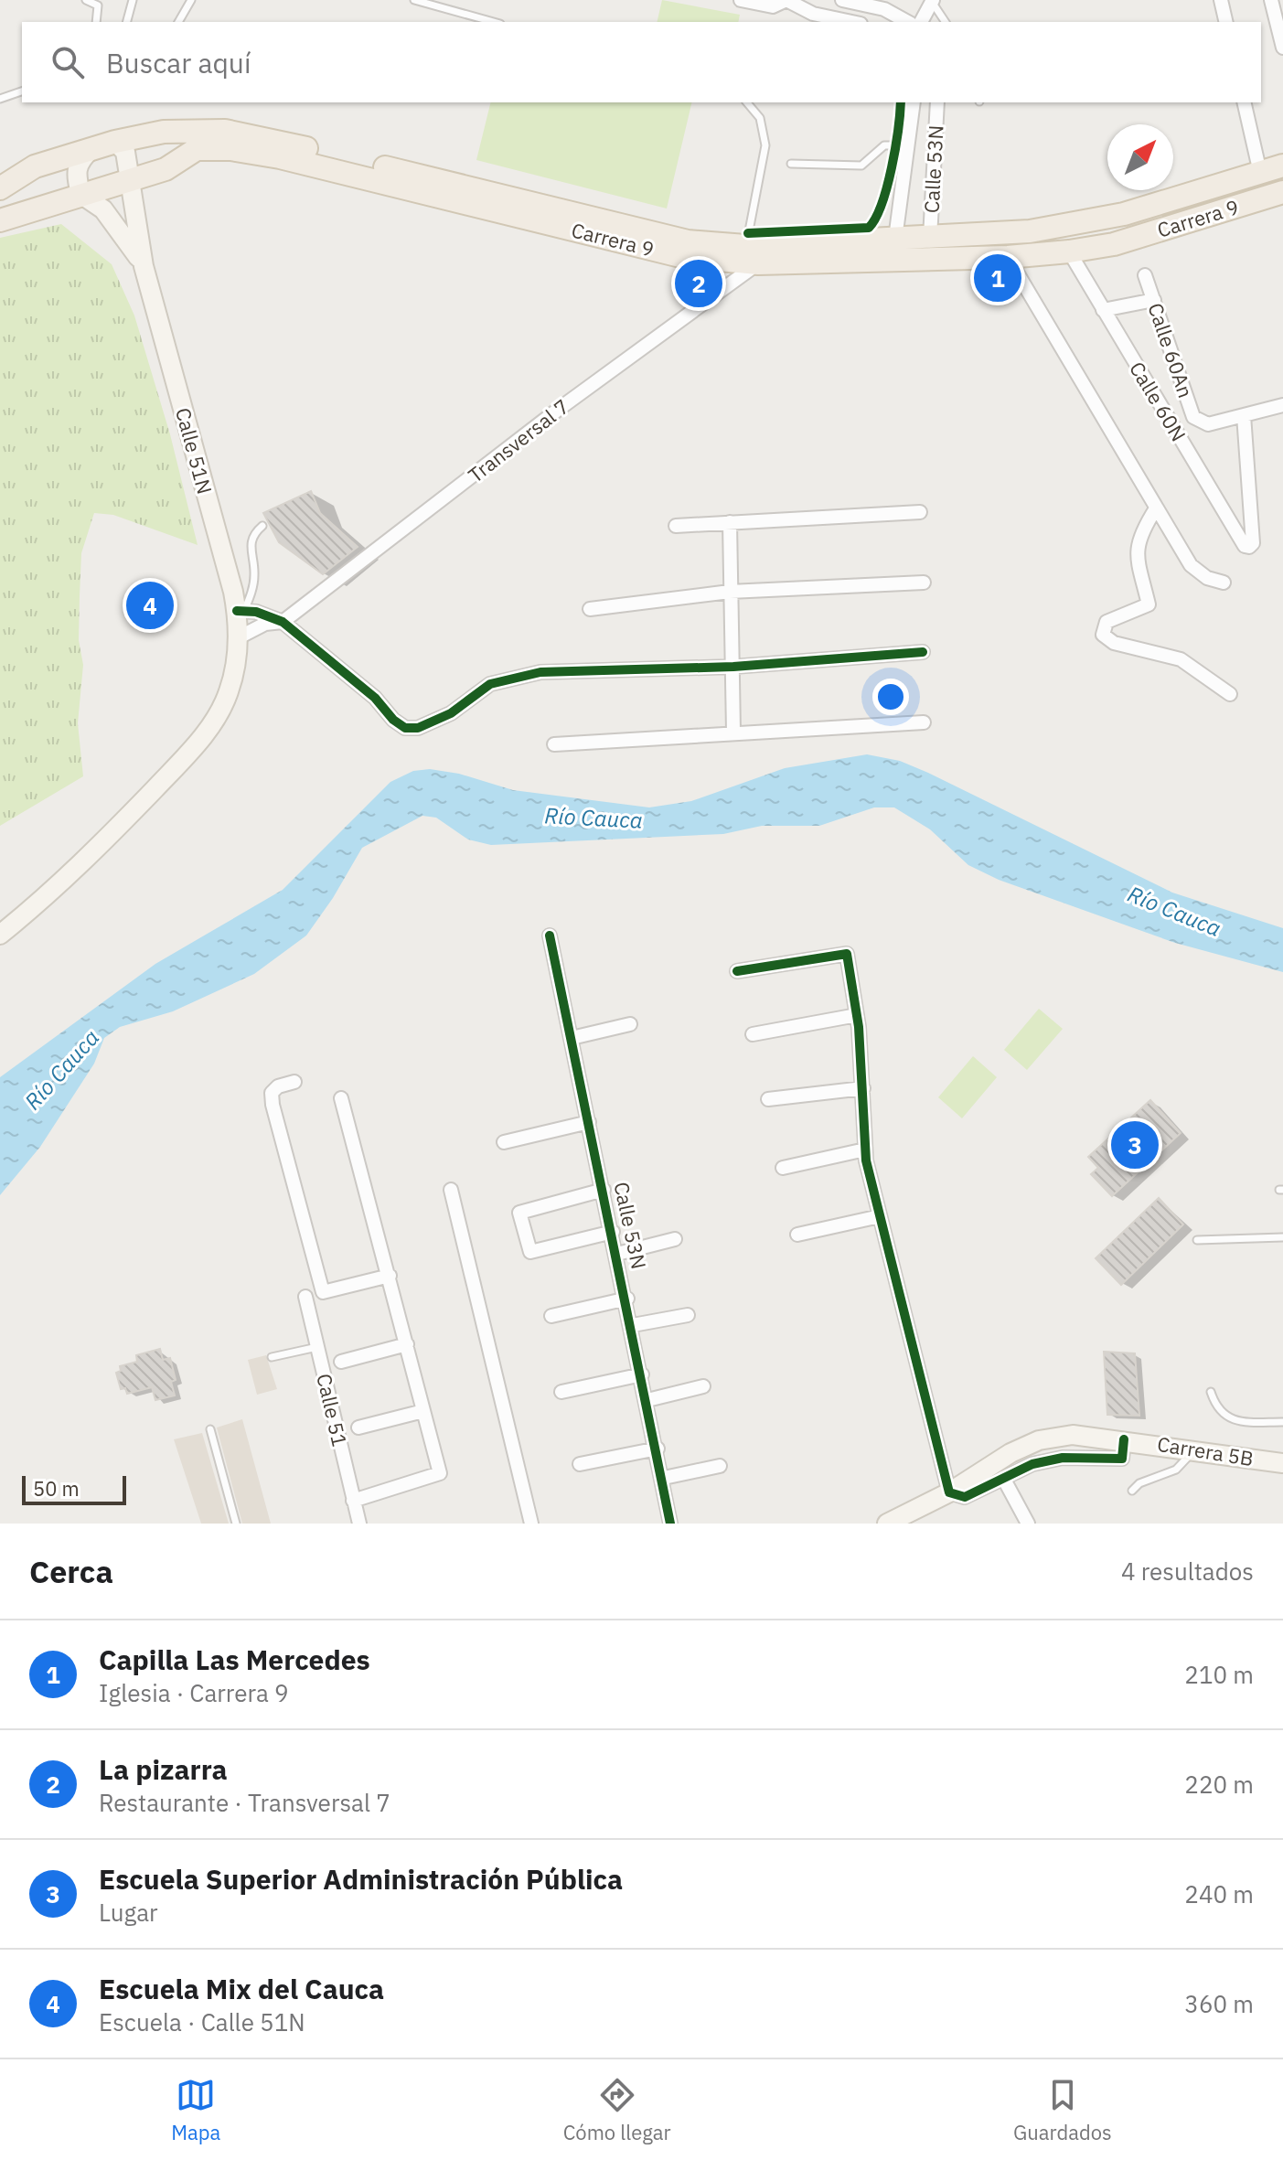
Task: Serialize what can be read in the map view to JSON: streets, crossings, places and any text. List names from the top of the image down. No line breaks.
{"streets":{"main road":["Carrera 9","Calle 51N","Carrera 5B"],"street":["Calle 53N","Calle 60An","Calle 60N","Transversal 7","Calle 51"]},"crossings":[["Calle 53N","Carrera 9"],["Carrera 9","Calle 60N"],["Carrera 9","Transversal 7"],["Carrera 9","Calle 51N"],["Calle 60An","Calle 60N"]],"water":["Río Cauca"],"scale_bar":"50 m","north":"top right","page":{"search":"Buscar aquí","pins":["1","2","4","3"],"scale":"50 m","heading":["Cerca","4 resultados"],"list":[{"mark":"1","name":"Capilla Las Mercedes","note":"Iglesia · Carrera 9","value":"210 m"},{"mark":"2","name":"La pizarra","note":"Restaurante · Transversal 7","value":"220 m"},{"mark":"3","name":"Escuela Superior Administración Pública","note":"Lugar","value":"240 m"},{"mark":"4","name":"Escuela Mix del Cauca","note":"Escuela · Calle 51N","value":"360 m"}],"nav":["Mapa","Cómo llegar","Guardados"]}}
